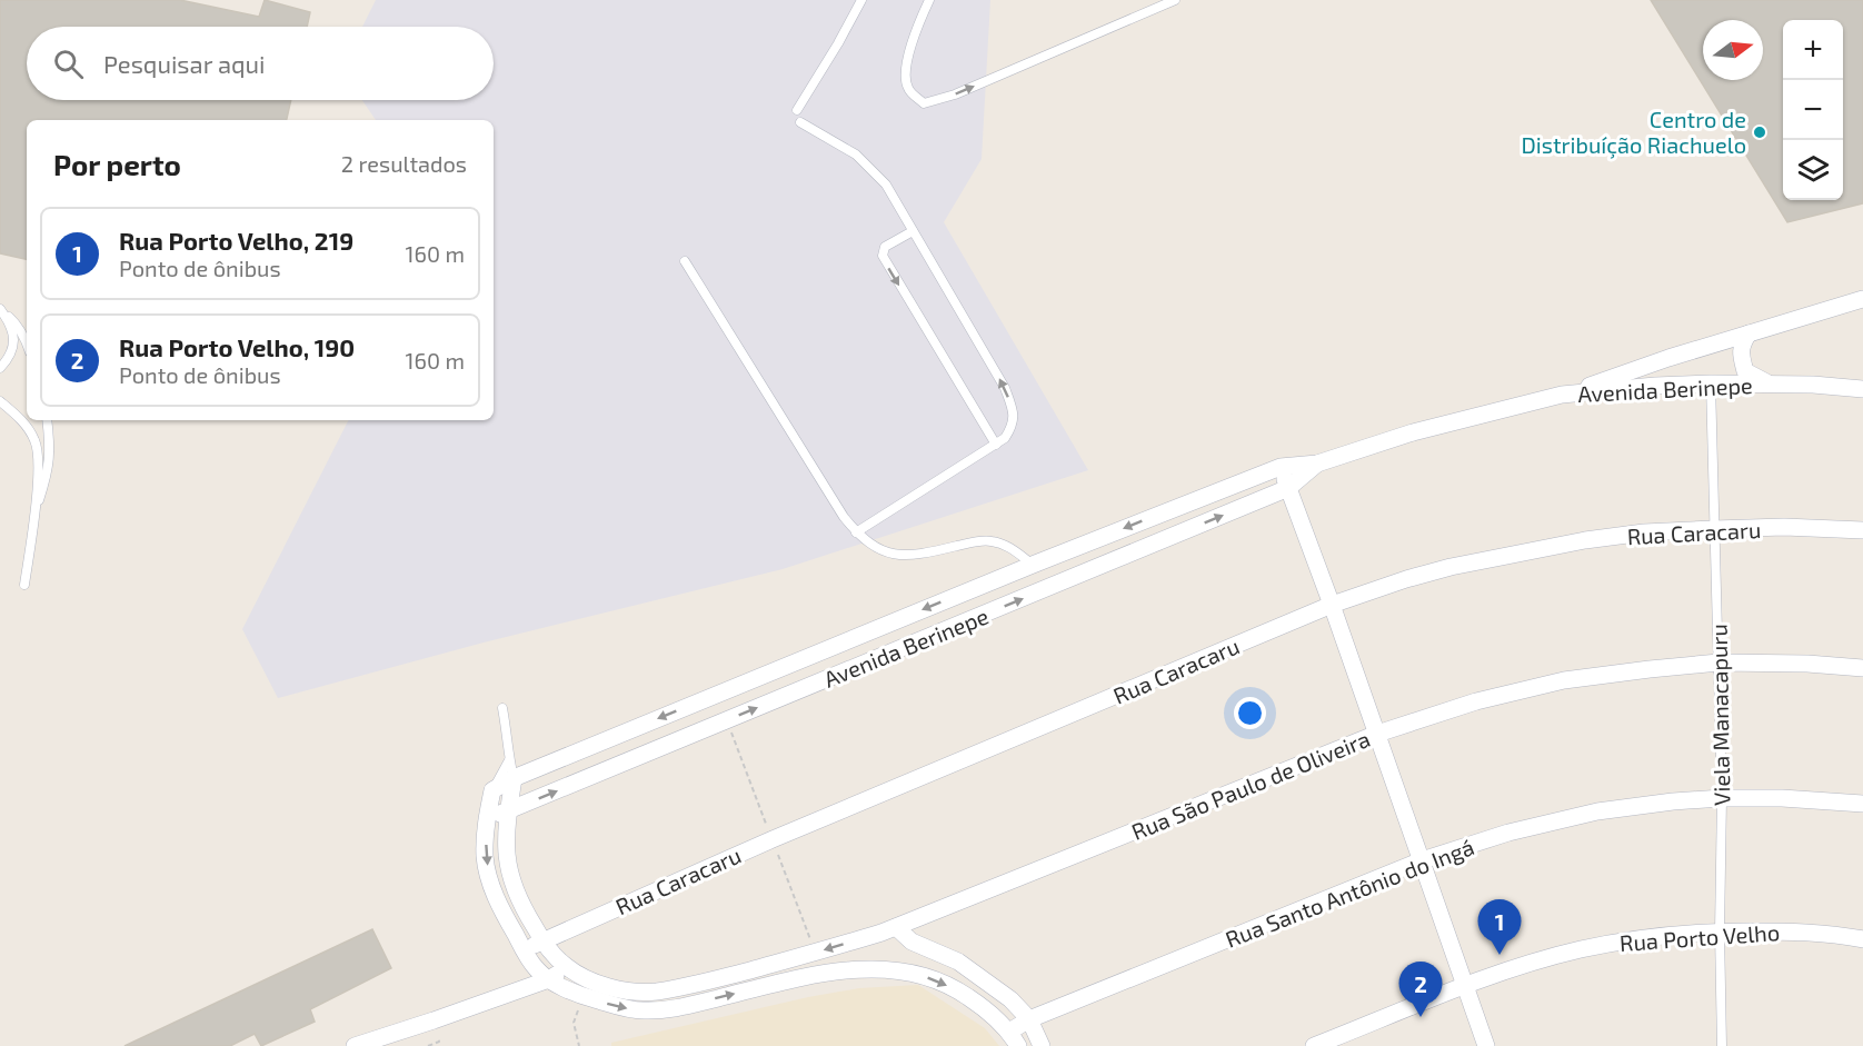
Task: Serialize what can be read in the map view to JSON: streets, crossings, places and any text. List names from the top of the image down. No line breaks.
{"streets":{"street":["Avenida Berinepe","Rua Caracaru","Rua São Paulo de Oliveira","Rua Santo Antônio do Ingá","Rua Porto Velho"],"lane":["Viela Manacapuru"]},"crossings":[["Avenida Berinepe","Viela Manacapuru"],["Rua Caracaru","Viela Manacapuru"],["Viela Manacapuru","Rua São Paulo de Oliveira"],["Viela Manacapuru","Rua Santo Antônio do Ingá"],["Viela Manacapuru","Rua Porto Velho"]],"places":["Centro de Distribuíção Riachuelo"],"north":"right","page":{"map_buttons":["+","−"],"search":"Pesquisar aqui","heading":["Por perto","2 resultados"],"list":[{"mark":"1","name":"Rua Porto Velho, 219","note":"Ponto de ônibus","value":"160 m"},{"mark":"2","name":"Rua Porto Velho, 190","note":"Ponto de ônibus","value":"160 m"}],"pins":["1","2"]}}
